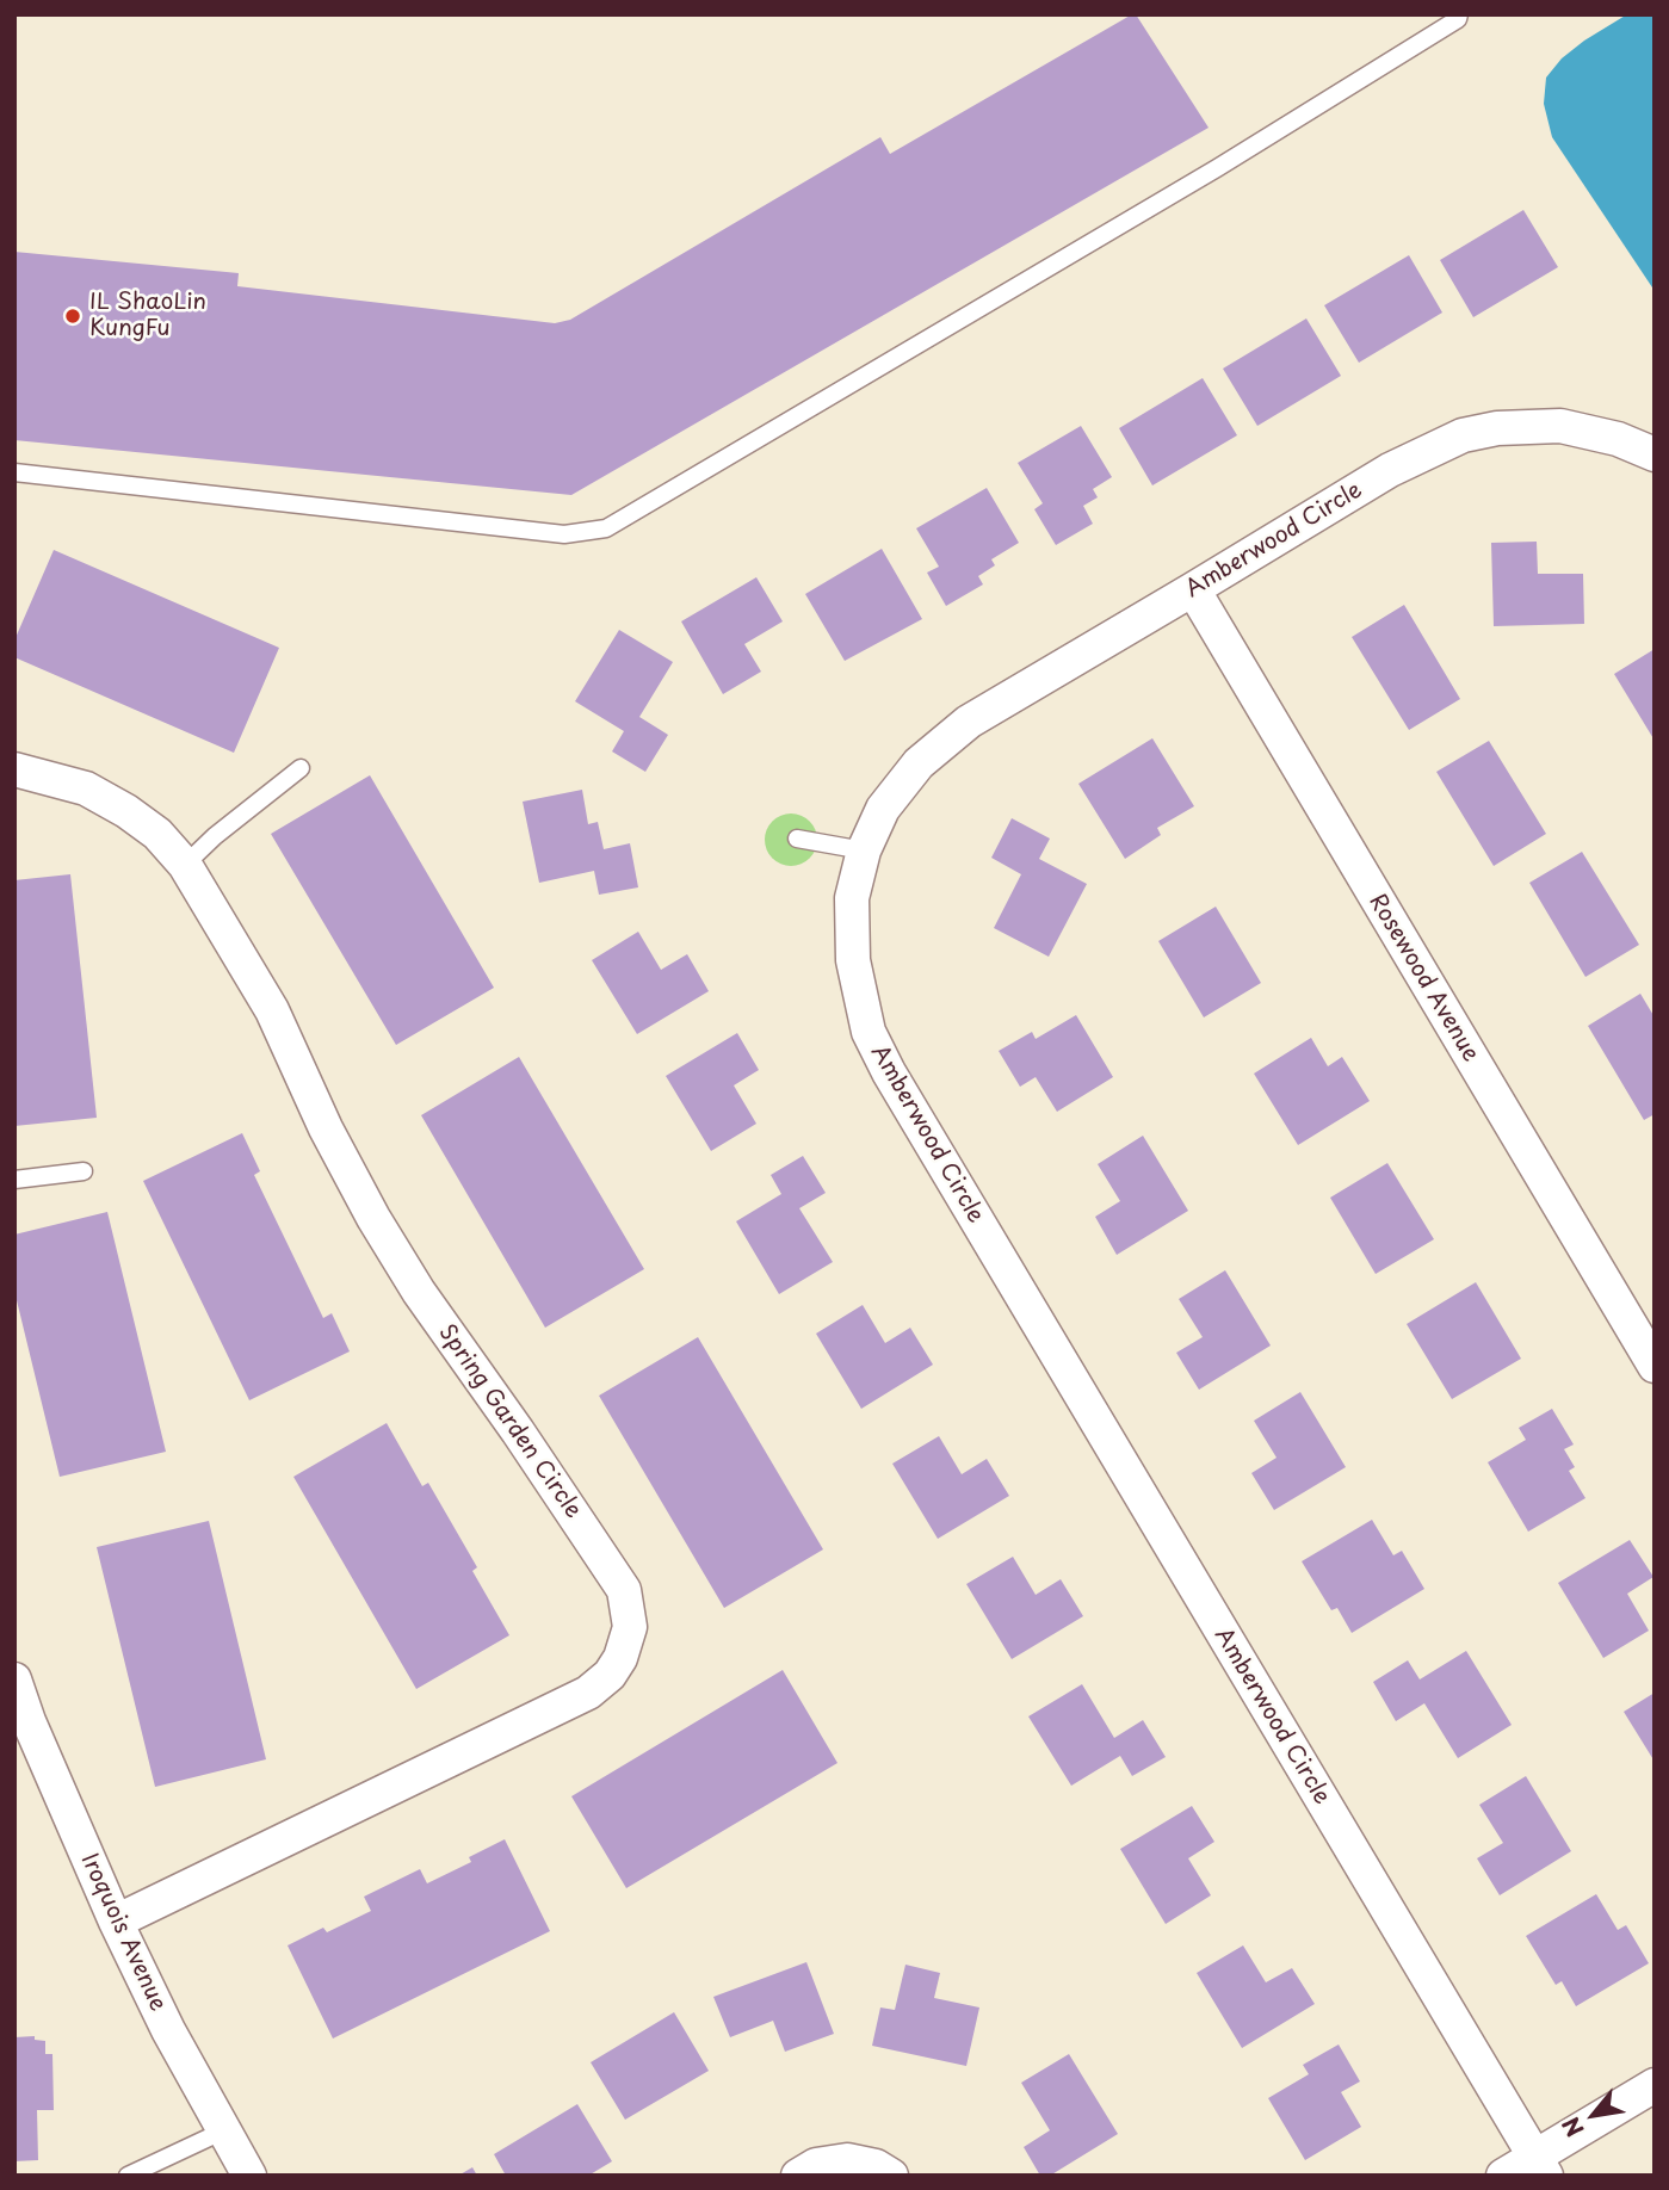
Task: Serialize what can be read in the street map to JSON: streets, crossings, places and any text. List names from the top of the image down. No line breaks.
{"streets":{"street":["Amberwood Circle","Rosewood Avenue","Spring Garden Circle","Iroquois Avenue"]},"crossings":[["Amberwood Circle","Rosewood Avenue"],["Spring Garden Circle","Iroquois Avenue"]],"places":["IL ShaoLin KungFu"],"north":"bottom left"}
